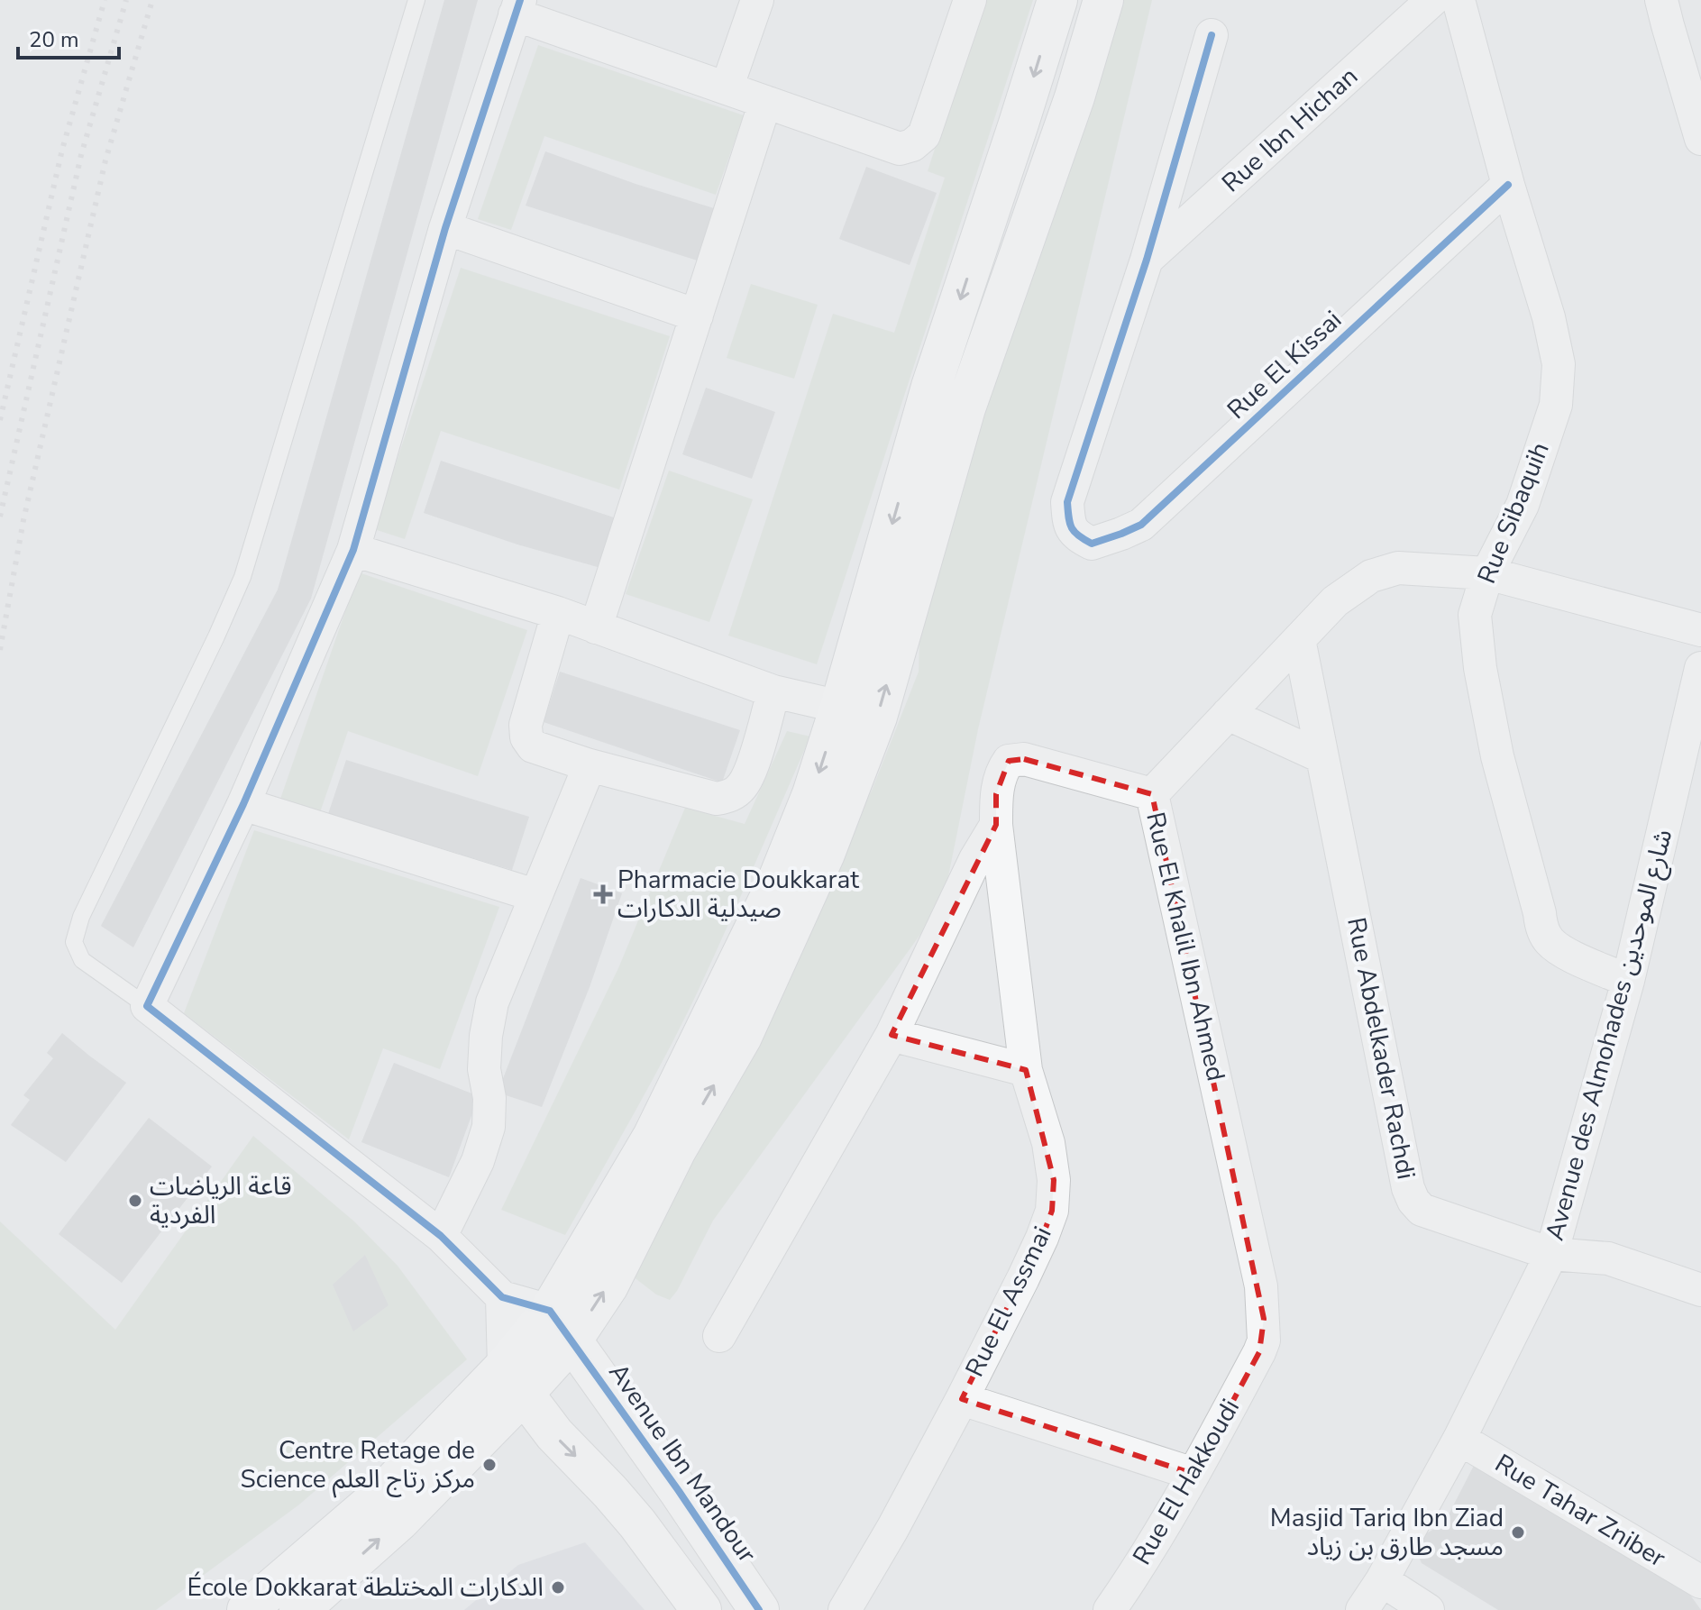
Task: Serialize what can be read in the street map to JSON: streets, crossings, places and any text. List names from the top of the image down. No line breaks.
{"streets":{"main road":["Avenue Ibn Mandour"],"street":["Rue Ibn Hichan","Rue El Kissai","Rue Sibaquih","Rue El Khalil Ibn Ahmed","Avenue des Almohades شارع الموحدين","Rue Abdelkader Rachdi","Rue El Assmai","Rue El Hakkoudi","Rue Tahar Zniber"]},"crossings":[["Rue Ibn Hichan","Rue El Kissai"],["Rue El Kissai","Rue Sibaquih"],["Rue Sibaquih","Rue El Khalil Ibn Ahmed"],["Rue Sibaquih","Avenue des Almohades شارع الموحدين"],["Rue El Khalil Ibn Ahmed","Rue Abdelkader Rachdi"],["Rue El Khalil Ibn Ahmed","Rue El Hakkoudi"],["Avenue des Almohades شارع الموحدين","Rue Abdelkader Rachdi"],["Avenue des Almohades شارع الموحدين","Rue Tahar Zniber"]],"places":{"health":["Pharmacie Doukkarat صيدلية الدكارات"],"other":["قاعة الرياضات الفردية","Centre Retage de Science مركز رتاج العلم","Masjid Tariq Ibn Ziad مسجد طارق بن زياد","École Dokkarat الدكارات المختلطة"]},"scale_bar":"20 m"}
